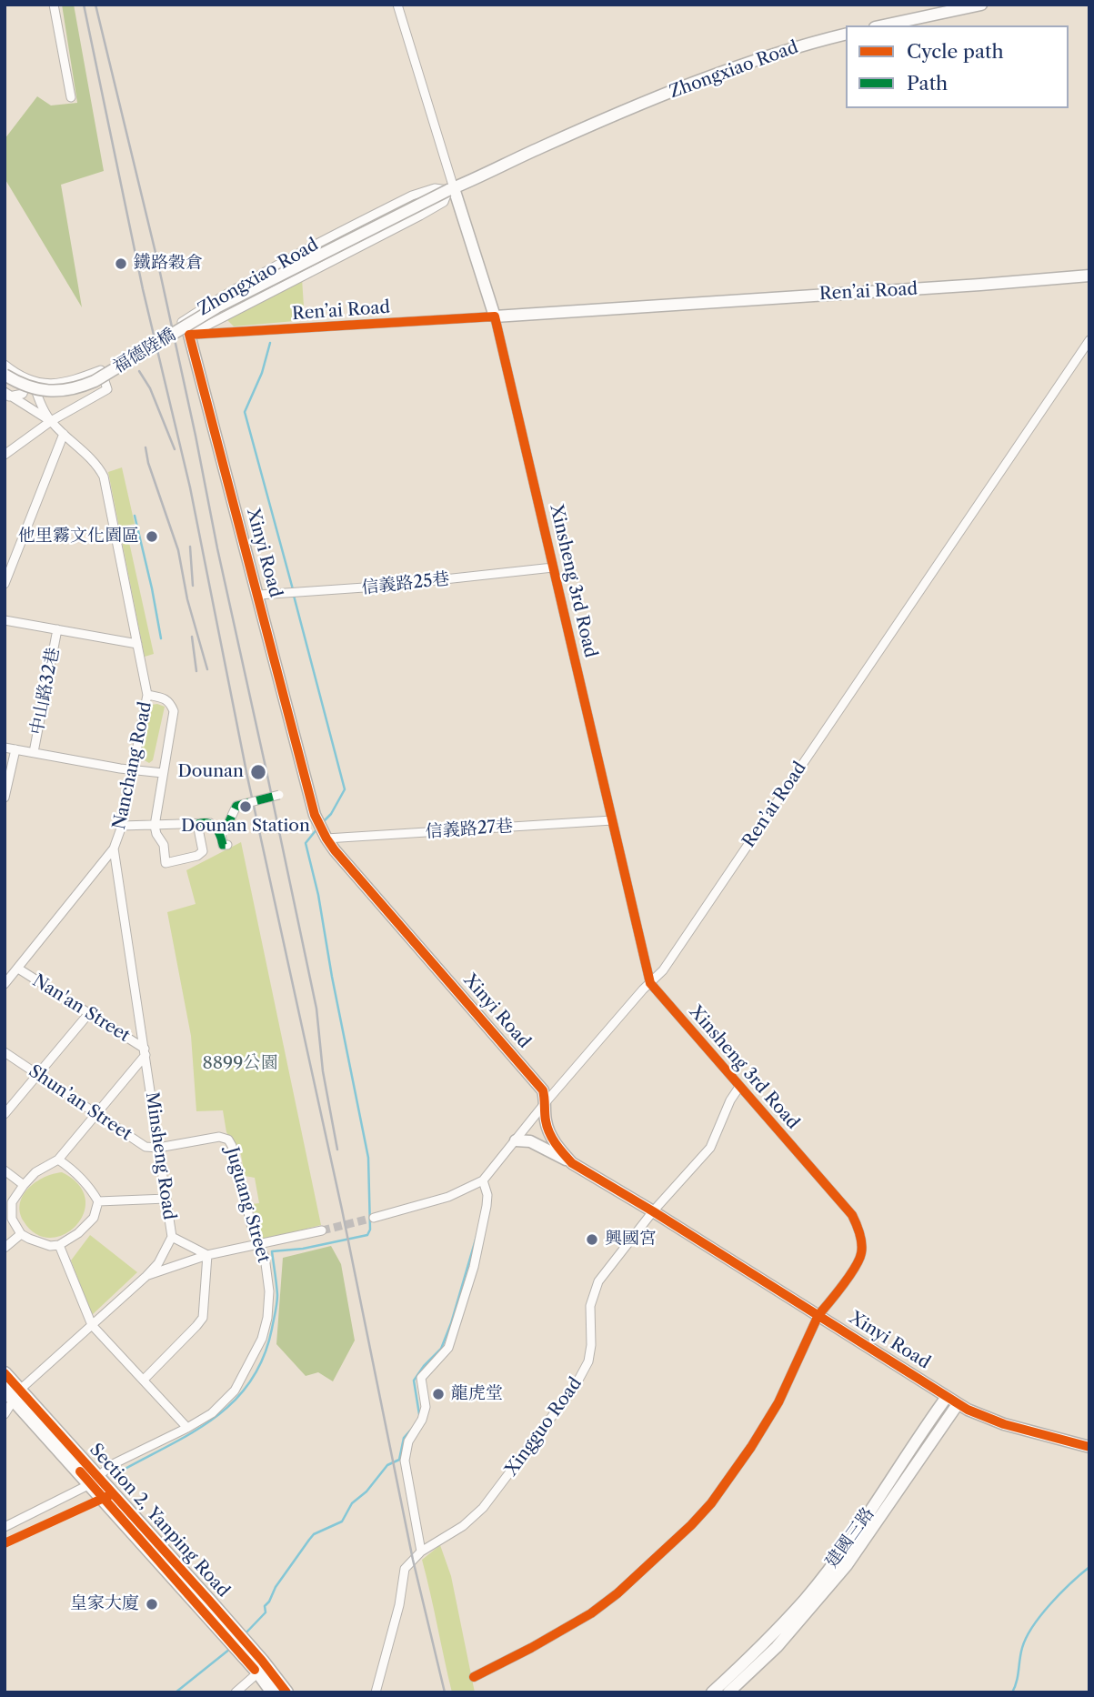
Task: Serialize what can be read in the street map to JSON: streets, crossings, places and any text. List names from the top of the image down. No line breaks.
{"streets":{"main road":["Section 2, Yanping Road"],"street":["Zhongxiao Road","Ren’ai Road","福德陸橋","Xinyi Road","Xinsheng 3rd Road","信義路25巷","中山路32巷","Nanchang Road","信義路27巷","Nan'an Street","Shun’an Street","Minsheng Road","Juguang Street","Xingguo Road","建國三路"]},"crossings":[["Zhongxiao Road","Ren’ai Road"],["Zhongxiao Road","福德陸橋"],["Zhongxiao Road","Xinyi Road"],["Zhongxiao Road","Xinsheng 3rd Road"],["Ren’ai Road","Xinyi Road"],["Ren’ai Road","Xinsheng 3rd Road"],["福德陸橋","Xinsheng 3rd Road"],["Xinyi Road","Xinsheng 3rd Road"],["Xinyi Road","信義路25巷"],["Xinyi Road","信義路27巷"],["Xinyi Road","Xingguo Road"],["Xinyi Road","建國三路"],["Xinsheng 3rd Road","信義路25巷"],["Xinsheng 3rd Road","信義路27巷"],["Xinsheng 3rd Road","Xingguo Road"],["Nanchang Road","Nan'an Street"],["Nanchang Road","Minsheng Road"],["Nan'an Street","Minsheng Road"],["Shun’an Street","Minsheng Road"],["Shun’an Street","Juguang Street"],["Minsheng Road","Juguang Street"],["Minsheng Road","Section 2, Yanping Road"],["Juguang Street","Section 2, Yanping Road"]],"parks":["8899公園"],"places":["鐵路穀倉","他里霧文化園區","Dounan","Dounan Station","興國宮","龍虎堂","皇家大廈"],"legend":["Cycle path","Path"]}
